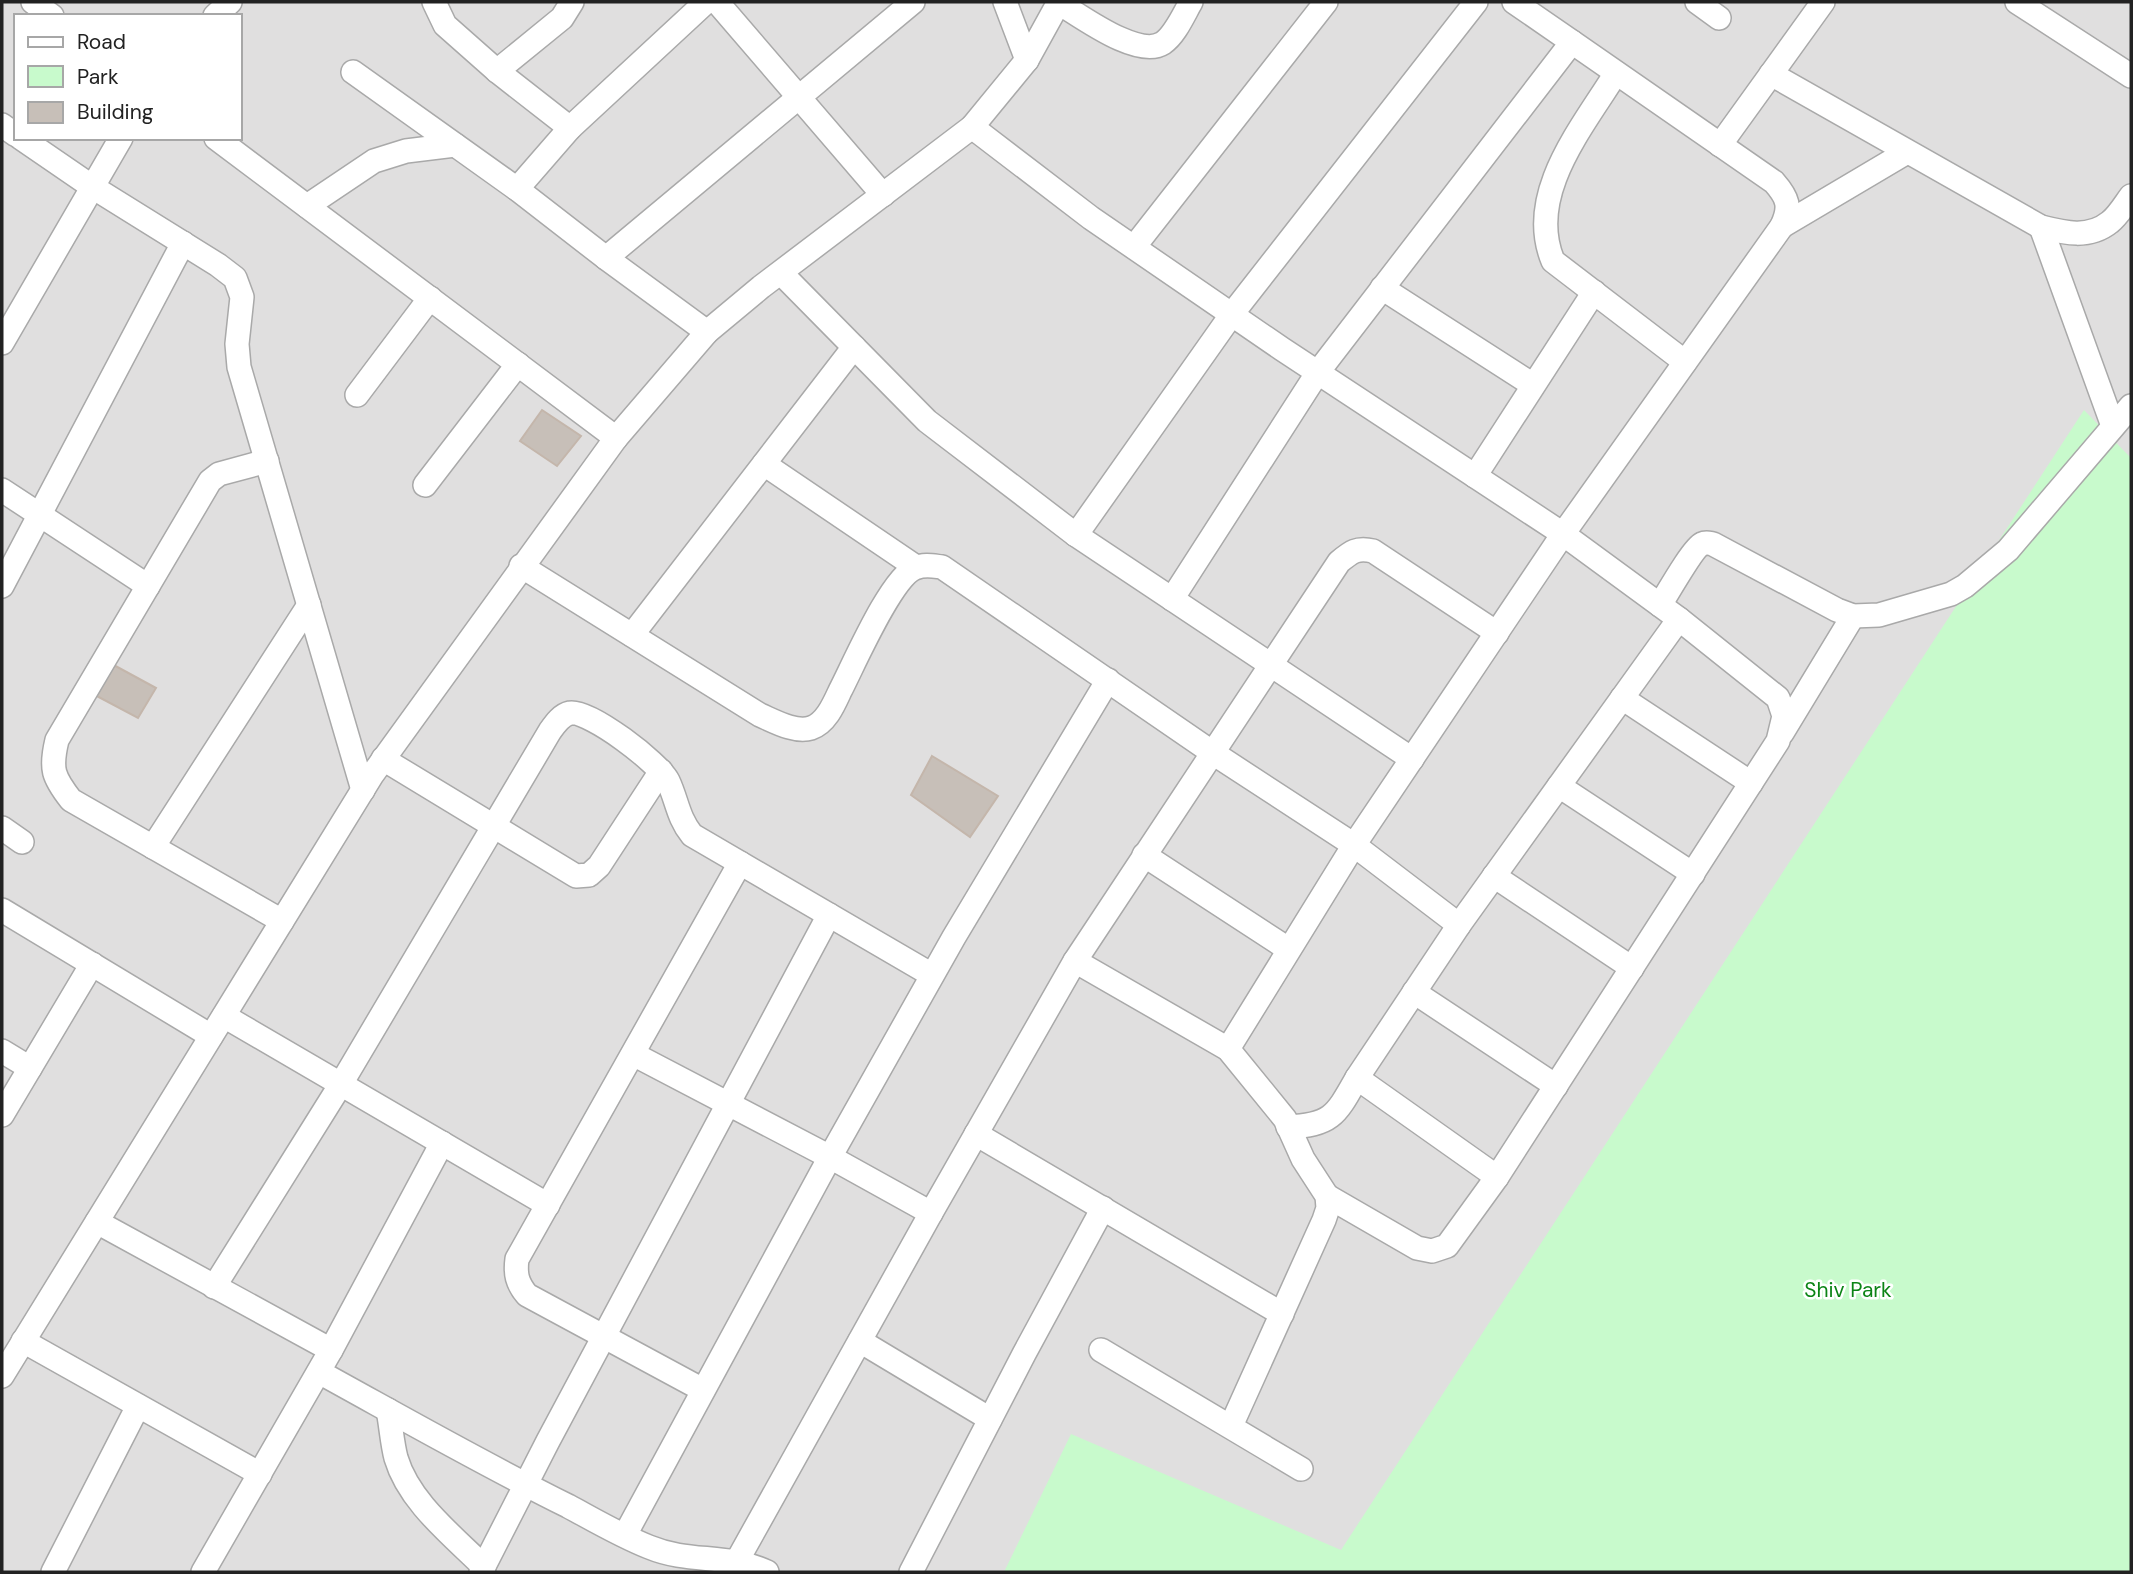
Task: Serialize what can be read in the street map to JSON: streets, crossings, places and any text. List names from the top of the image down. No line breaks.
{"parks":["Shiv Park"],"legend":["Road","Park","Building"]}
